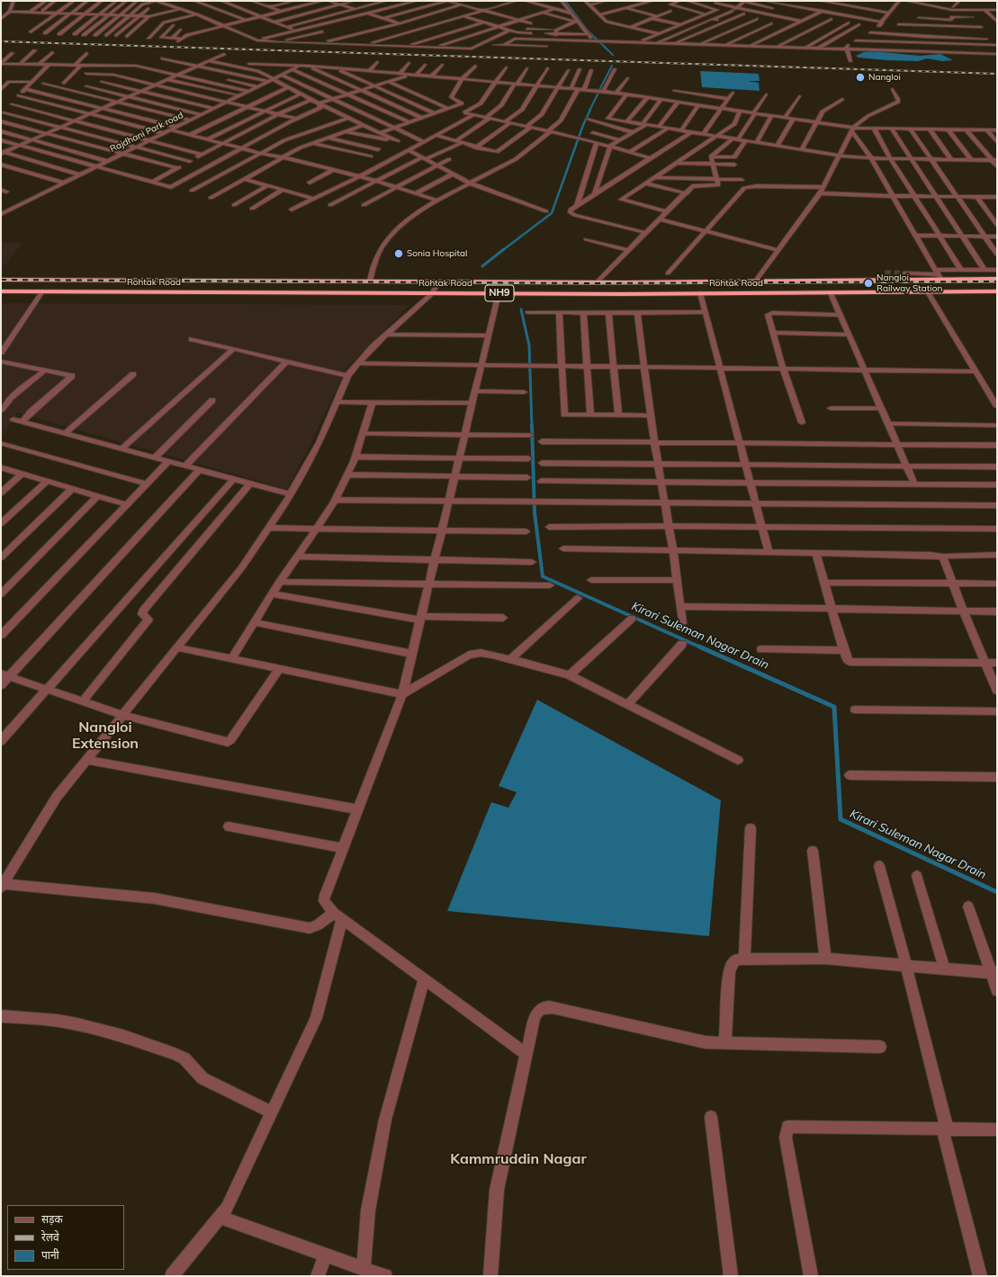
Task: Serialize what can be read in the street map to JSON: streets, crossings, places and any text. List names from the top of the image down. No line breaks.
{"streets":{"highway":["Rohtak Road","NH9"],"street":["Rajdhani Park road"]},"districts":["Nangloi Extension","Kammruddin Nagar"],"water":["Kirari Suleman Nagar Drain"],"places":["Nangloi","Sonia Hospital","Nangloi Railway Station"],"legend":["सड़क","रेलवे","पानी"]}
